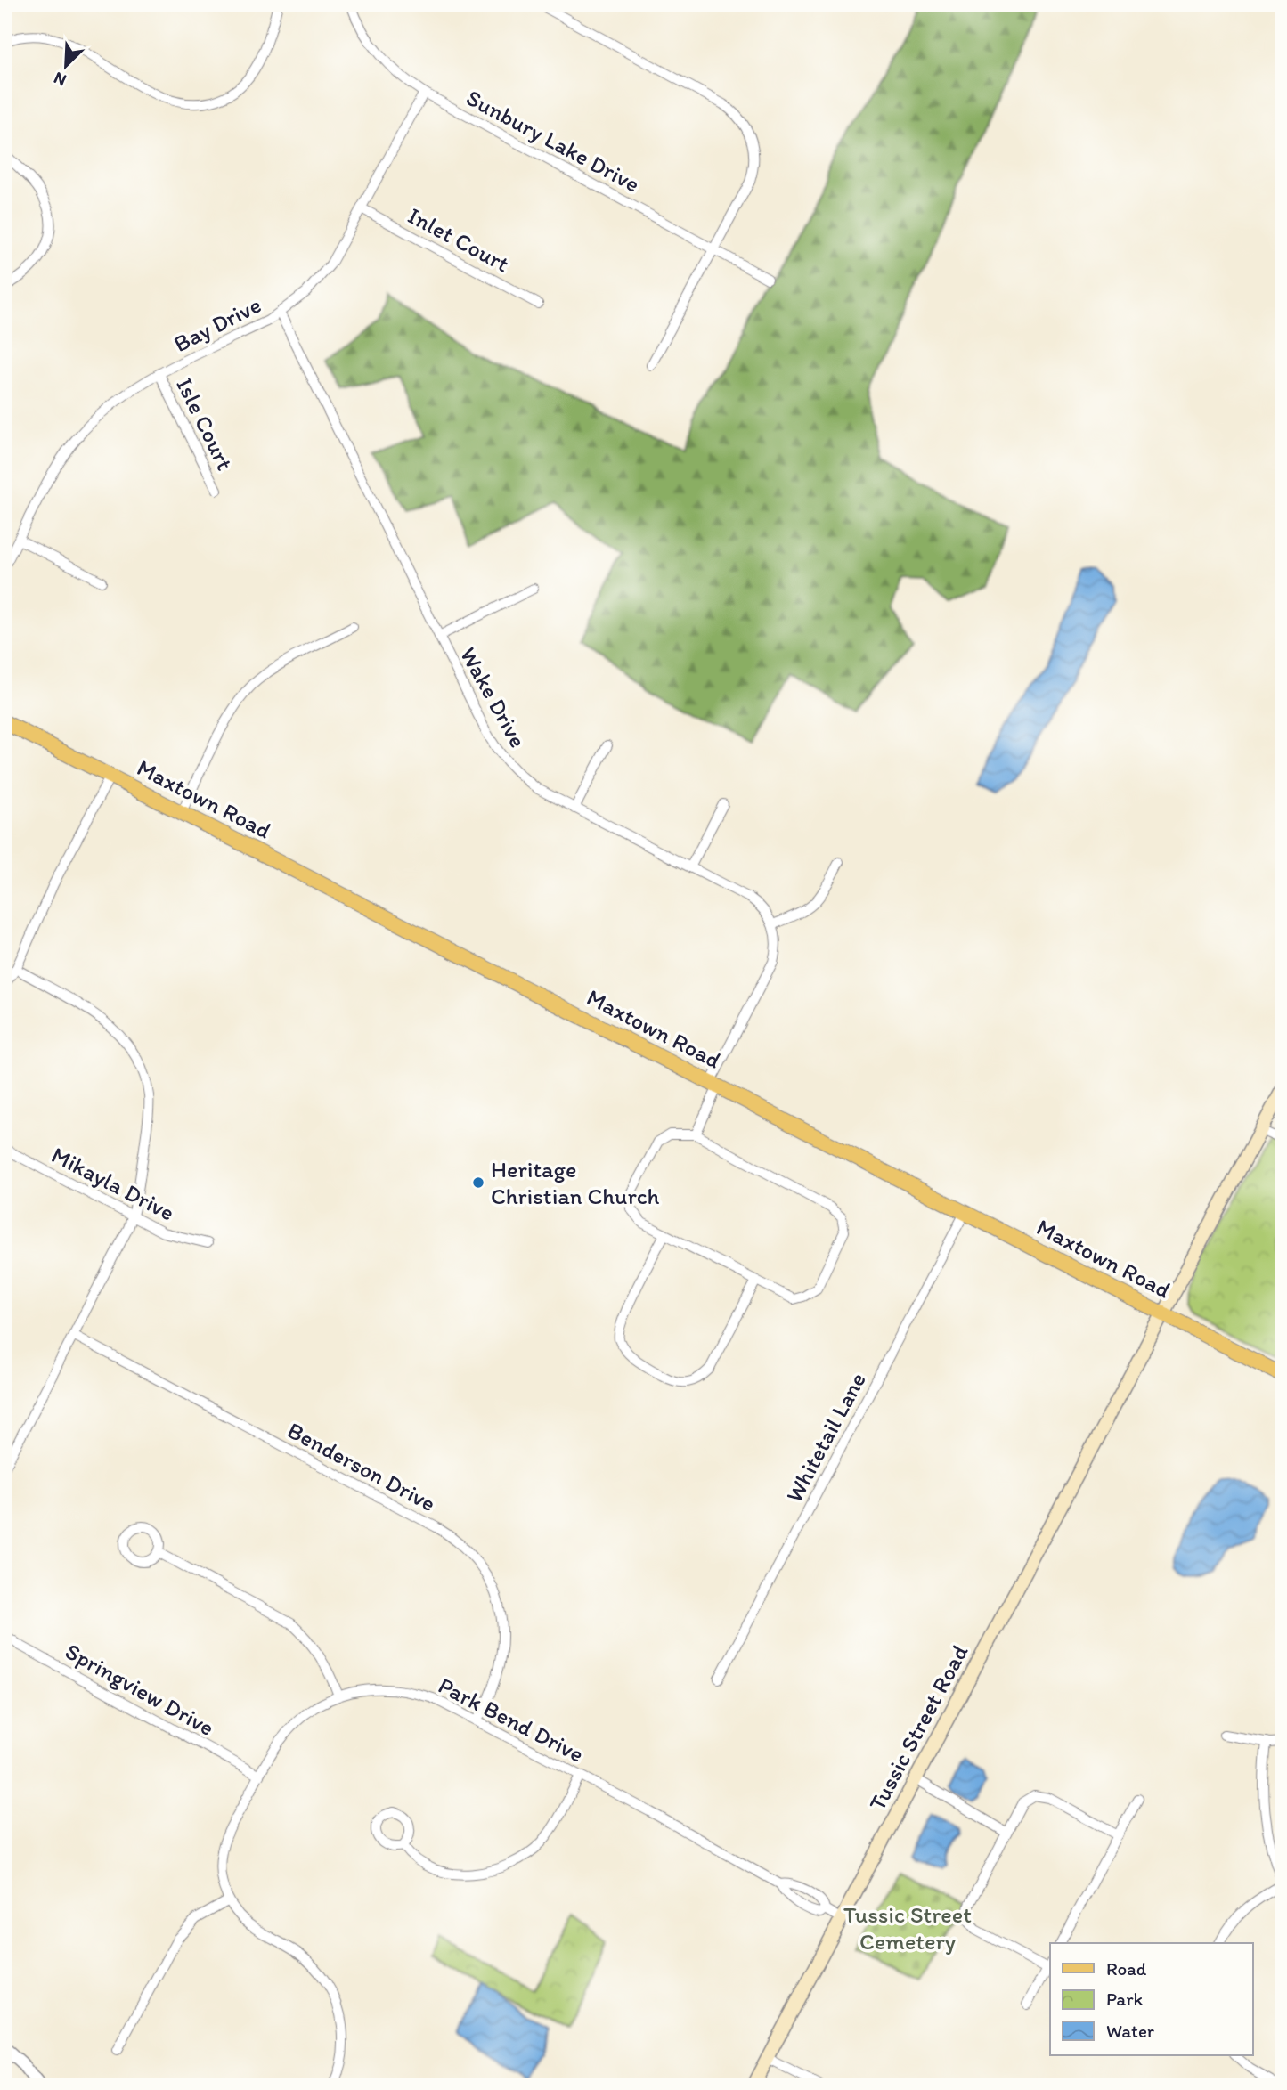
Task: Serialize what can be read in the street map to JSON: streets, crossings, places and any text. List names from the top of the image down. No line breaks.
{"streets":{"main road":["Maxtown Road","Tussic Street Road"],"street":["Sunbury Lake Drive","Inlet Court","Bay Drive","Isle Court","Wake Drive","Mikayla Drive","Whitetail Lane","Benderson Drive","Springview Drive","Park Bend Drive"]},"crossings":[["Sunbury Lake Drive","Bay Drive"],["Inlet Court","Bay Drive"],["Bay Drive","Isle Court"],["Bay Drive","Wake Drive"],["Maxtown Road","Whitetail Lane"],["Maxtown Road","Tussic Street Road"],["Benderson Drive","Park Bend Drive"],["Springview Drive","Park Bend Drive"],["Park Bend Drive","Tussic Street Road"]],"parks":["Tussic Street Cemetery"],"places":["Heritage Christian Church"],"legend":["Road","Park","Water"],"north":"bottom left"}
